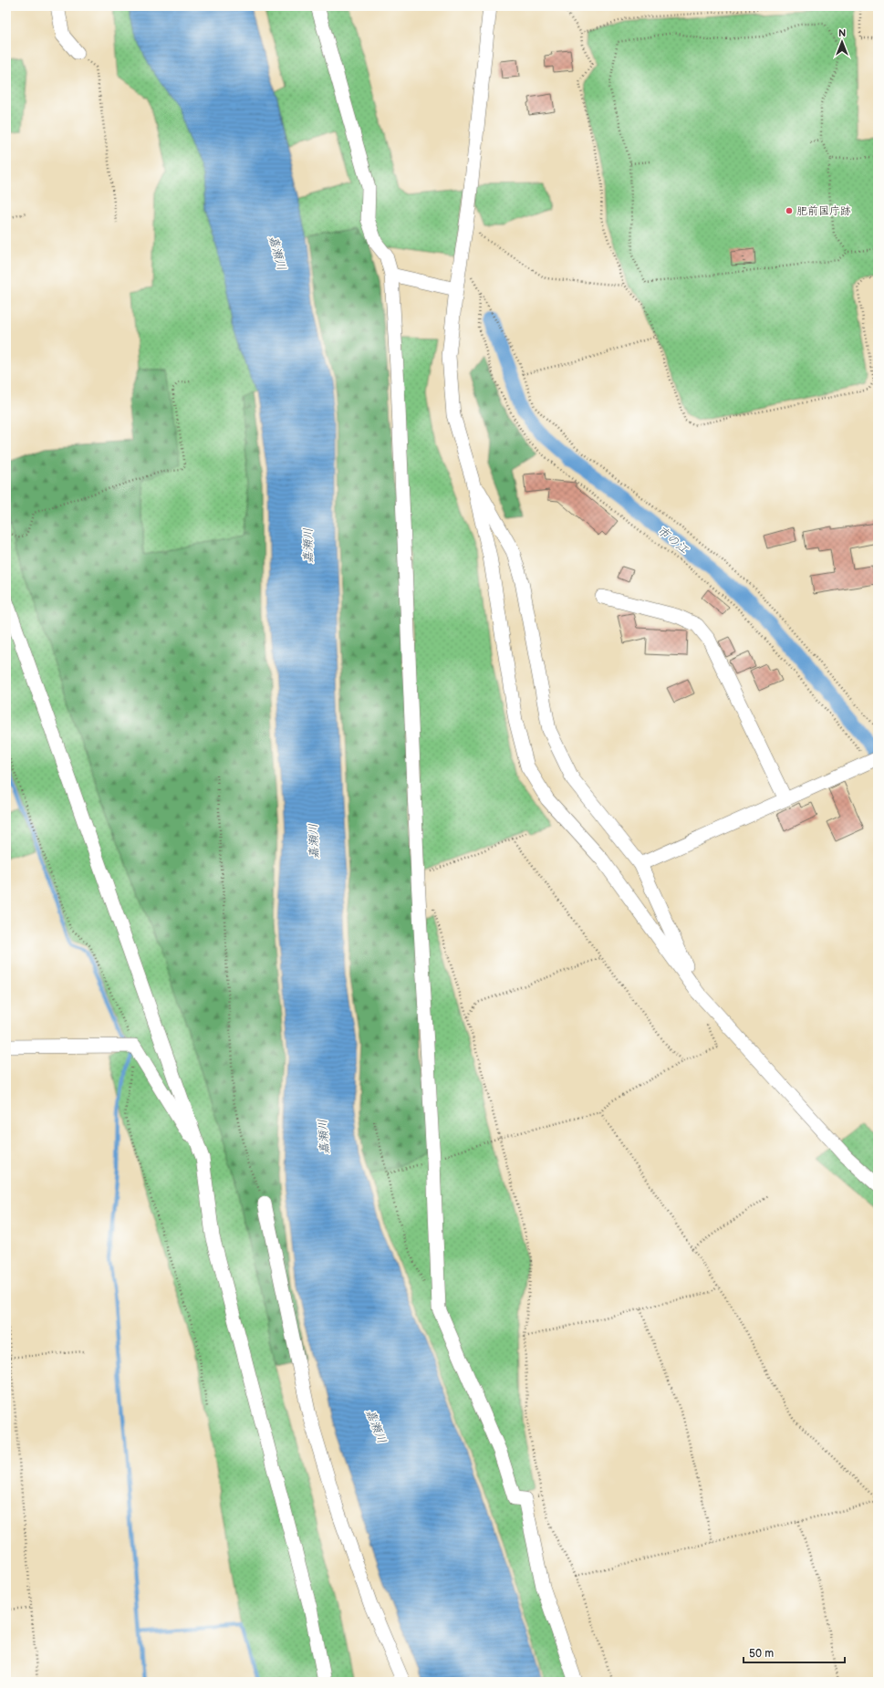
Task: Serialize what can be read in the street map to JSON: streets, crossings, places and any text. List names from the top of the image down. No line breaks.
{"water":["嘉瀬川","市の江"],"places":["肥前国庁跡"],"scale_bar":"50 m","north":"top"}
